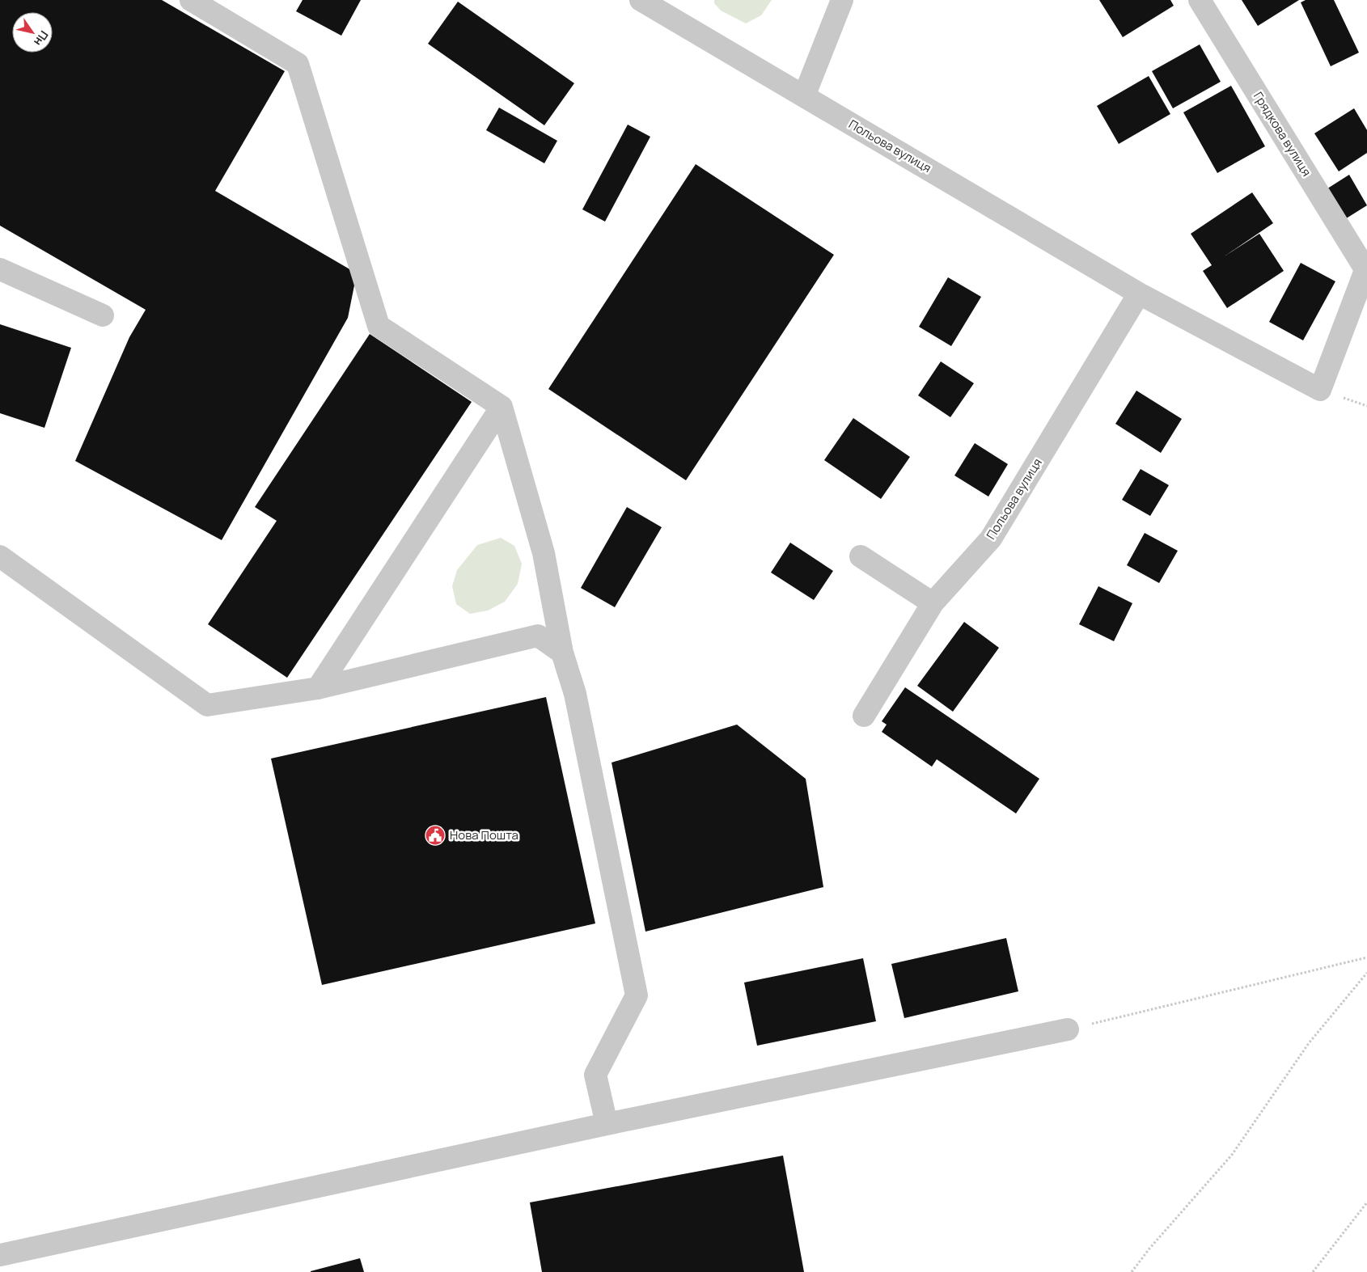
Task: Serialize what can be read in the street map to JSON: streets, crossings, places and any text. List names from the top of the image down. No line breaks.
{"streets":{"street":["Грядкова вулиця","Польова вулиця"]},"crossings":[["Грядкова вулиця","Польова вулиця"]],"places":{"public building":["Нова Пошта"]},"north":"bottom right"}
